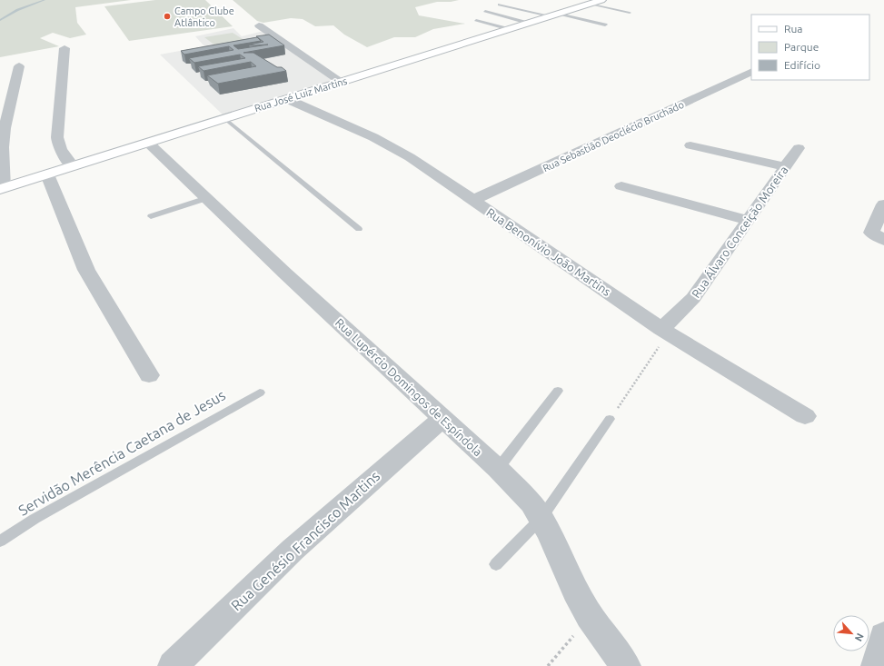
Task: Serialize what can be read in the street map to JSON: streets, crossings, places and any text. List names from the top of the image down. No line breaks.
{"streets":{"main road":["Rua José Luiz Martins"],"street":["Rua Sebastião Deoclécio Bruchado","Rua Álvaro Conceição Moreira","Rua Benonívio João Martins","Rua Lupércio Domingos de Espíndola","Rua Genésio Francisco Martins"],"lane":["Servidão Merência Caetana de Jesus"]},"crossings":[["Rua José Luiz Martins","Rua Benonívio João Martins"],["Rua José Luiz Martins","Rua Lupércio Domingos de Espíndola"],["Rua Sebastião Deoclécio Bruchado","Rua Benonívio João Martins"],["Rua Álvaro Conceição Moreira","Rua Benonívio João Martins"],["Rua Lupércio Domingos de Espíndola","Rua Genésio Francisco Martins"]],"places":["Campo Clube Atlântico"],"legend":["Rua","Parque","Edifício"],"north":"bottom right"}
